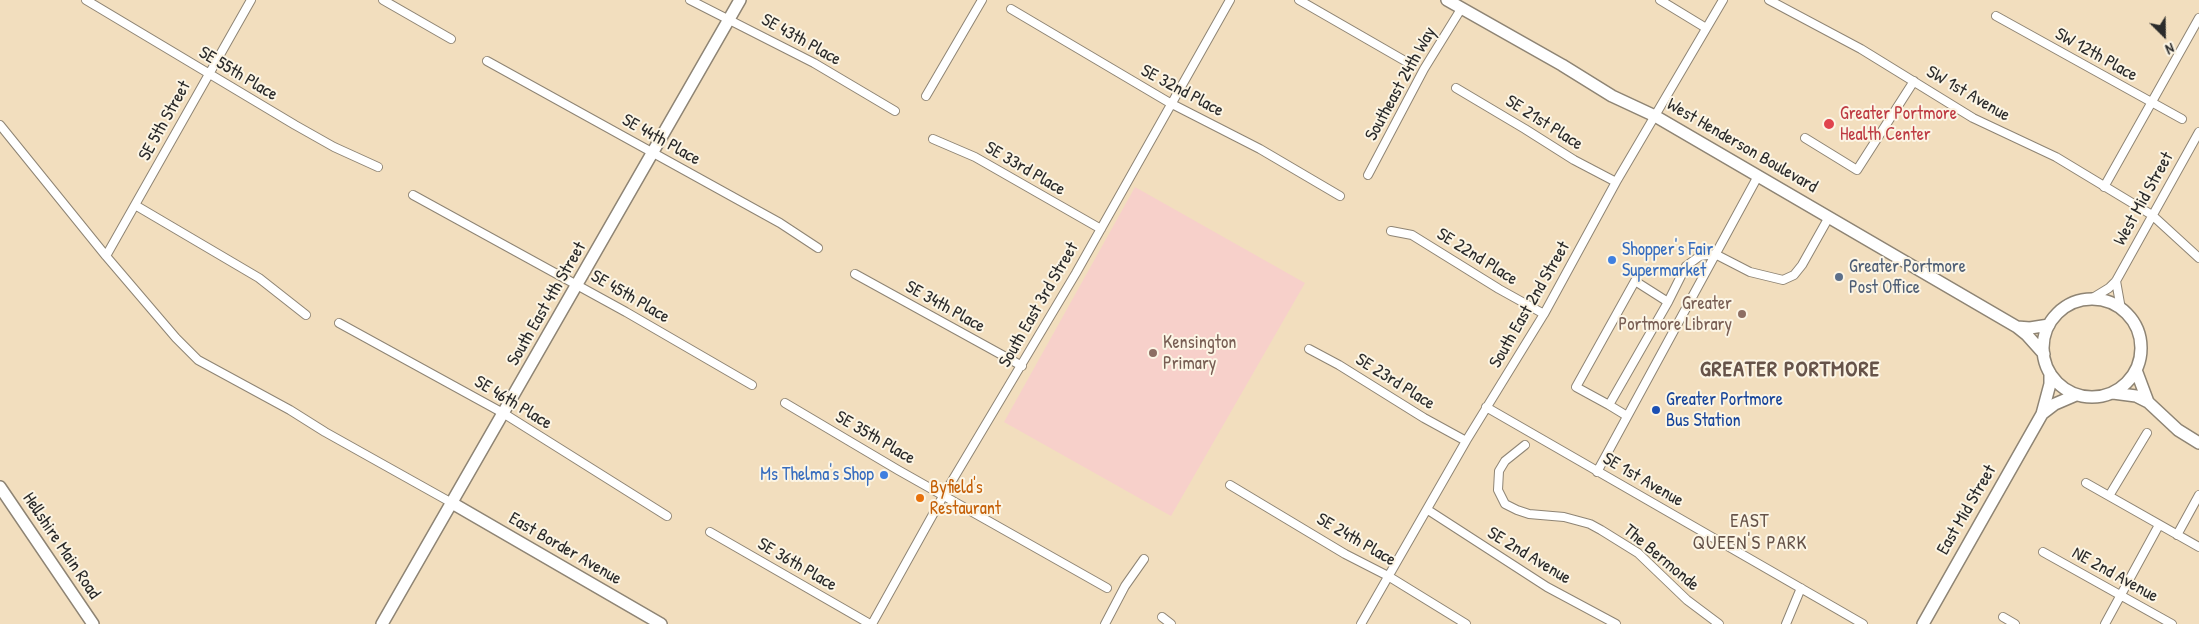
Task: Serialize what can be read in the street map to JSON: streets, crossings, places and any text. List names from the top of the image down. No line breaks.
{"streets":{"street":["SE 43th Place","SW 12th Place","SE 55th Place","Southeast 24th Way","SE 32nd Place","SW 1st Avenue","SE 5th Street","SE 21st Place","SE 44th Place","West Henderson Boulevard","SE 33rd Place","West Mid Street","SE 22nd Place","SE 45th Place","South East 4th Street","South East 3rd Street","South East 2nd Street","SE 34th Place","SE 23rd Place","SE 46th Place","SE 35th Place","SE 1st Avenue","East Mid Street","SE 24th Place","Hellshire Main Road","East Border Avenue","SE 2nd Avenue","The Bermonde","SE 36th Place","NE 2nd Avenue"]},"crossings":[["SE 43th Place","South East 4th Street"],["SE 55th Place","SE 5th Street"],["Southeast 24th Way","West Henderson Boulevard"],["SE 32nd Place","South East 3rd Street"],["SW 1st Avenue","West Mid Street"],["SE 21st Place","South East 2nd Street"],["SE 44th Place","South East 4th Street"],["West Henderson Boulevard","West Mid Street"],["West Henderson Boulevard","South East 2nd Street"],["West Henderson Boulevard","East Mid Street"],["SE 33rd Place","South East 3rd Street"],["West Mid Street","East Mid Street"],["SE 22nd Place","South East 2nd Street"],["SE 45th Place","South East 4th Street"],["South East 4th Street","SE 46th Place"],["South East 4th Street","East Border Avenue"],["South East 3rd Street","SE 34th Place"],["South East 3rd Street","SE 35th Place"],["South East 3rd Street","SE 36th Place"],["South East 2nd Street","SE 23rd Place"],["South East 2nd Street","SE 1st Avenue"],["South East 2nd Street","SE 24th Place"],["South East 2nd Street","SE 2nd Avenue"]],"districts":["GREATER PORTMORE","EAST QUEEN'S PARK"],"places":["Greater Portmore Health Center","Shopper's Fair Supermarket","Greater Portmore Post Office","Greater Portmore Library","Kensington Primary","Greater Portmore Bus Station","Ms Thelma's Shop","Byfield's Restaurant"],"north":"bottom right"}
